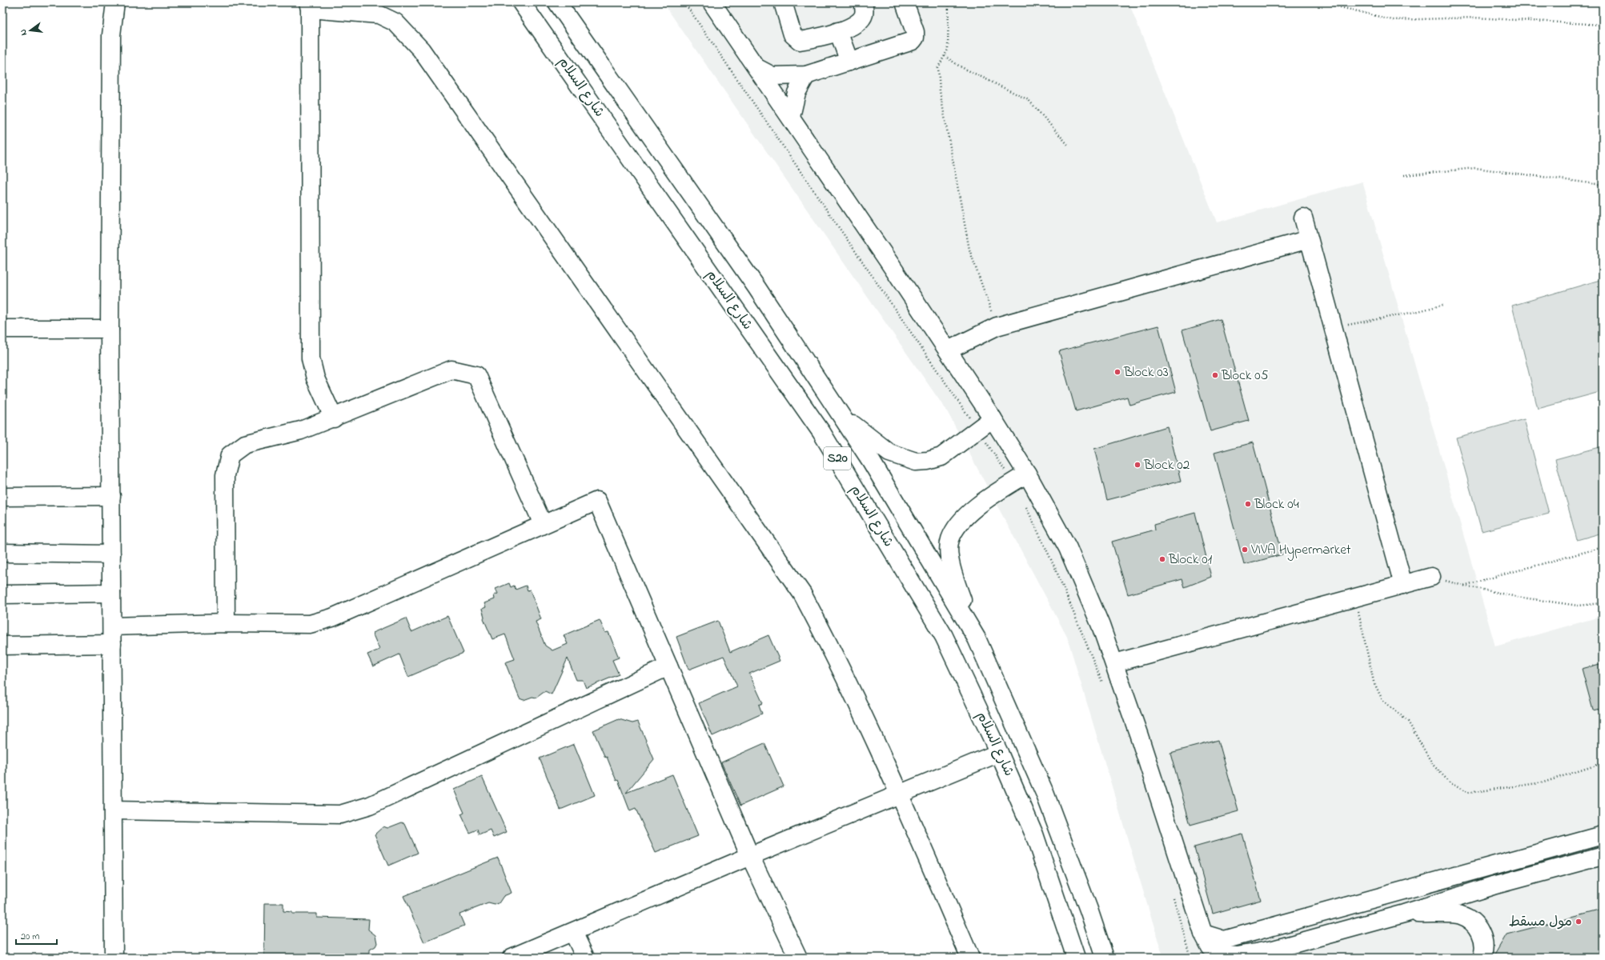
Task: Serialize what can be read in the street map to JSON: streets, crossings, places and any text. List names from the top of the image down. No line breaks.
{"streets":{"street":["شارع السلام","S20"]},"places":["Block 03","Block 05","Block 02","Block 04","VIVA Hypermarket","Block 01","مول مسقط"],"scale_bar":"20 m","north":"left"}
